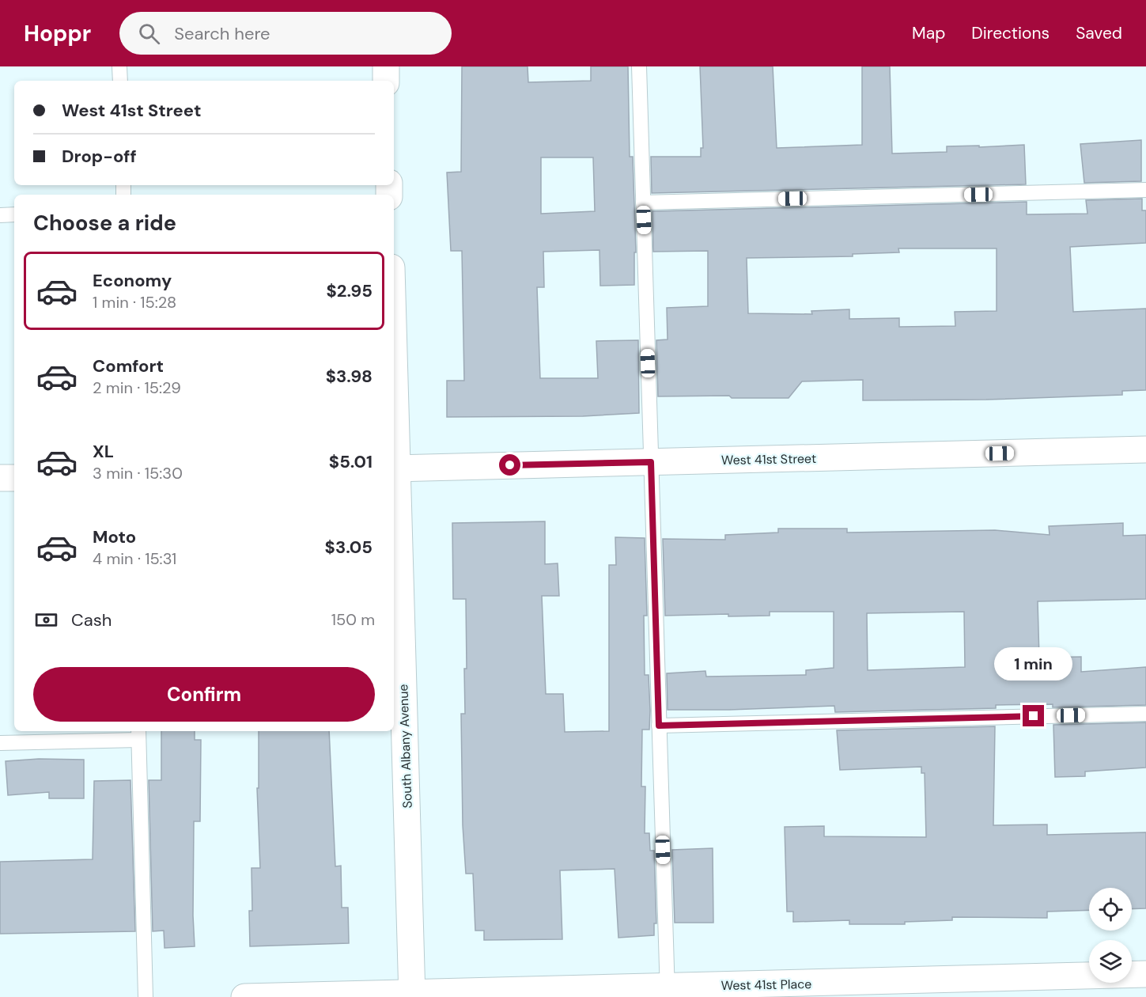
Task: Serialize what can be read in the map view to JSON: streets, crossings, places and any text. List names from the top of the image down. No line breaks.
{"streets":{"street":["West 41st Street","South Albany Avenue","West 41st Place"]},"crossings":[["West 41st Street","South Albany Avenue"],["South Albany Avenue","West 41st Place"]],"page":{"header":"Hoppr","search":"Search here","nav":["Map","Directions","Saved"],"banner":["West 41st Street","Drop-off"],"heading":"Choose a ride","list":[{"name":"Economy","note":"1 min · 15:28","value":"$2.95"},{"name":"Comfort","note":"2 min · 15:29","value":"$3.98"},{"name":"XL","note":"3 min · 15:30","value":"$5.01"},{"name":"Moto","note":"4 min · 15:31","value":"$3.05"}],"pay":["Cash","150 m"],"bubble":"1 min","buttons":"Confirm"}}
